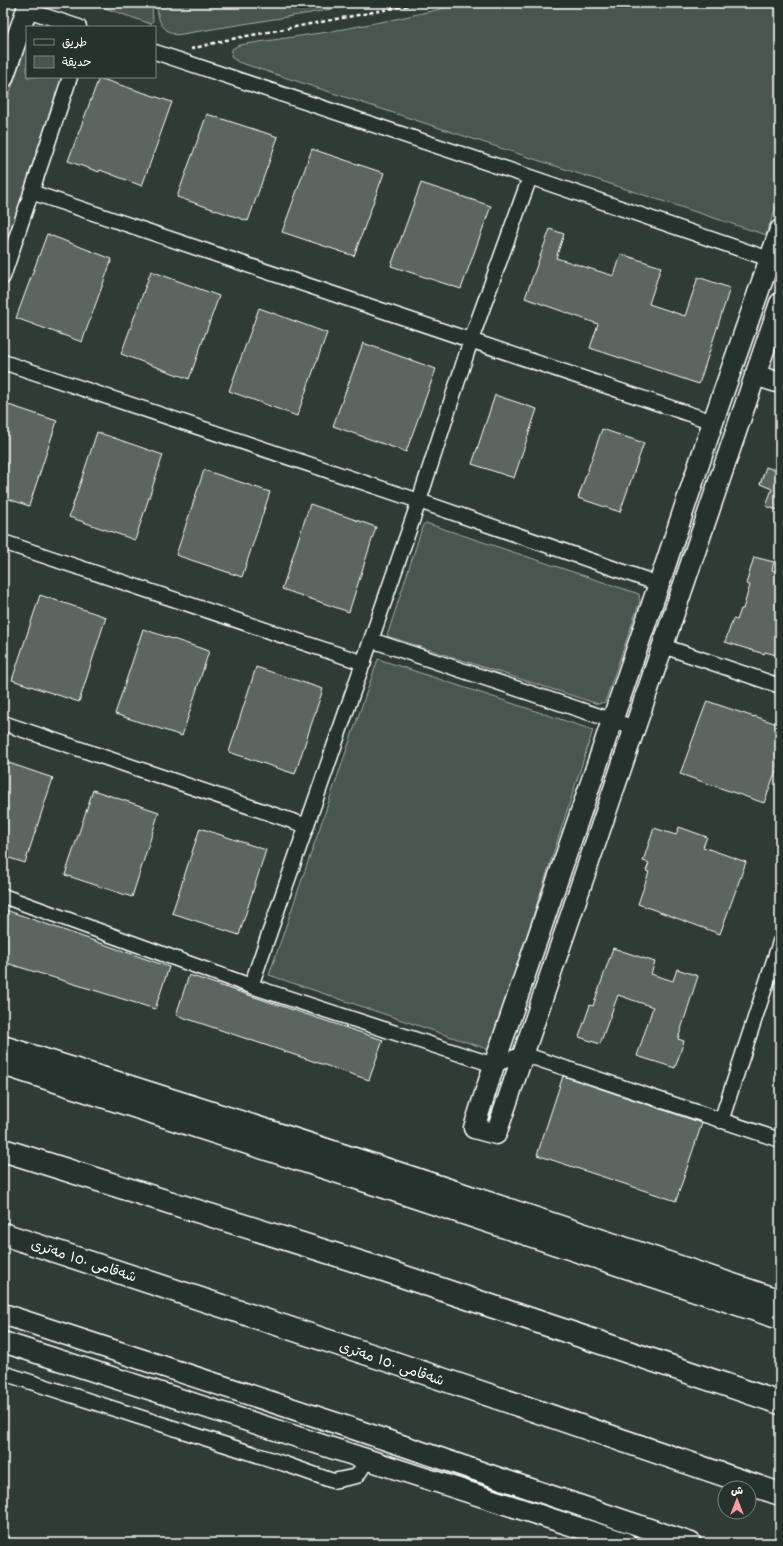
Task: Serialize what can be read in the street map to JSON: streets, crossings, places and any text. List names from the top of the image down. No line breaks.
{"streets":{"highway":["شەقامی ١٥٠ مەتری"]},"legend":["طريق","حديقة"],"north":"top"}
